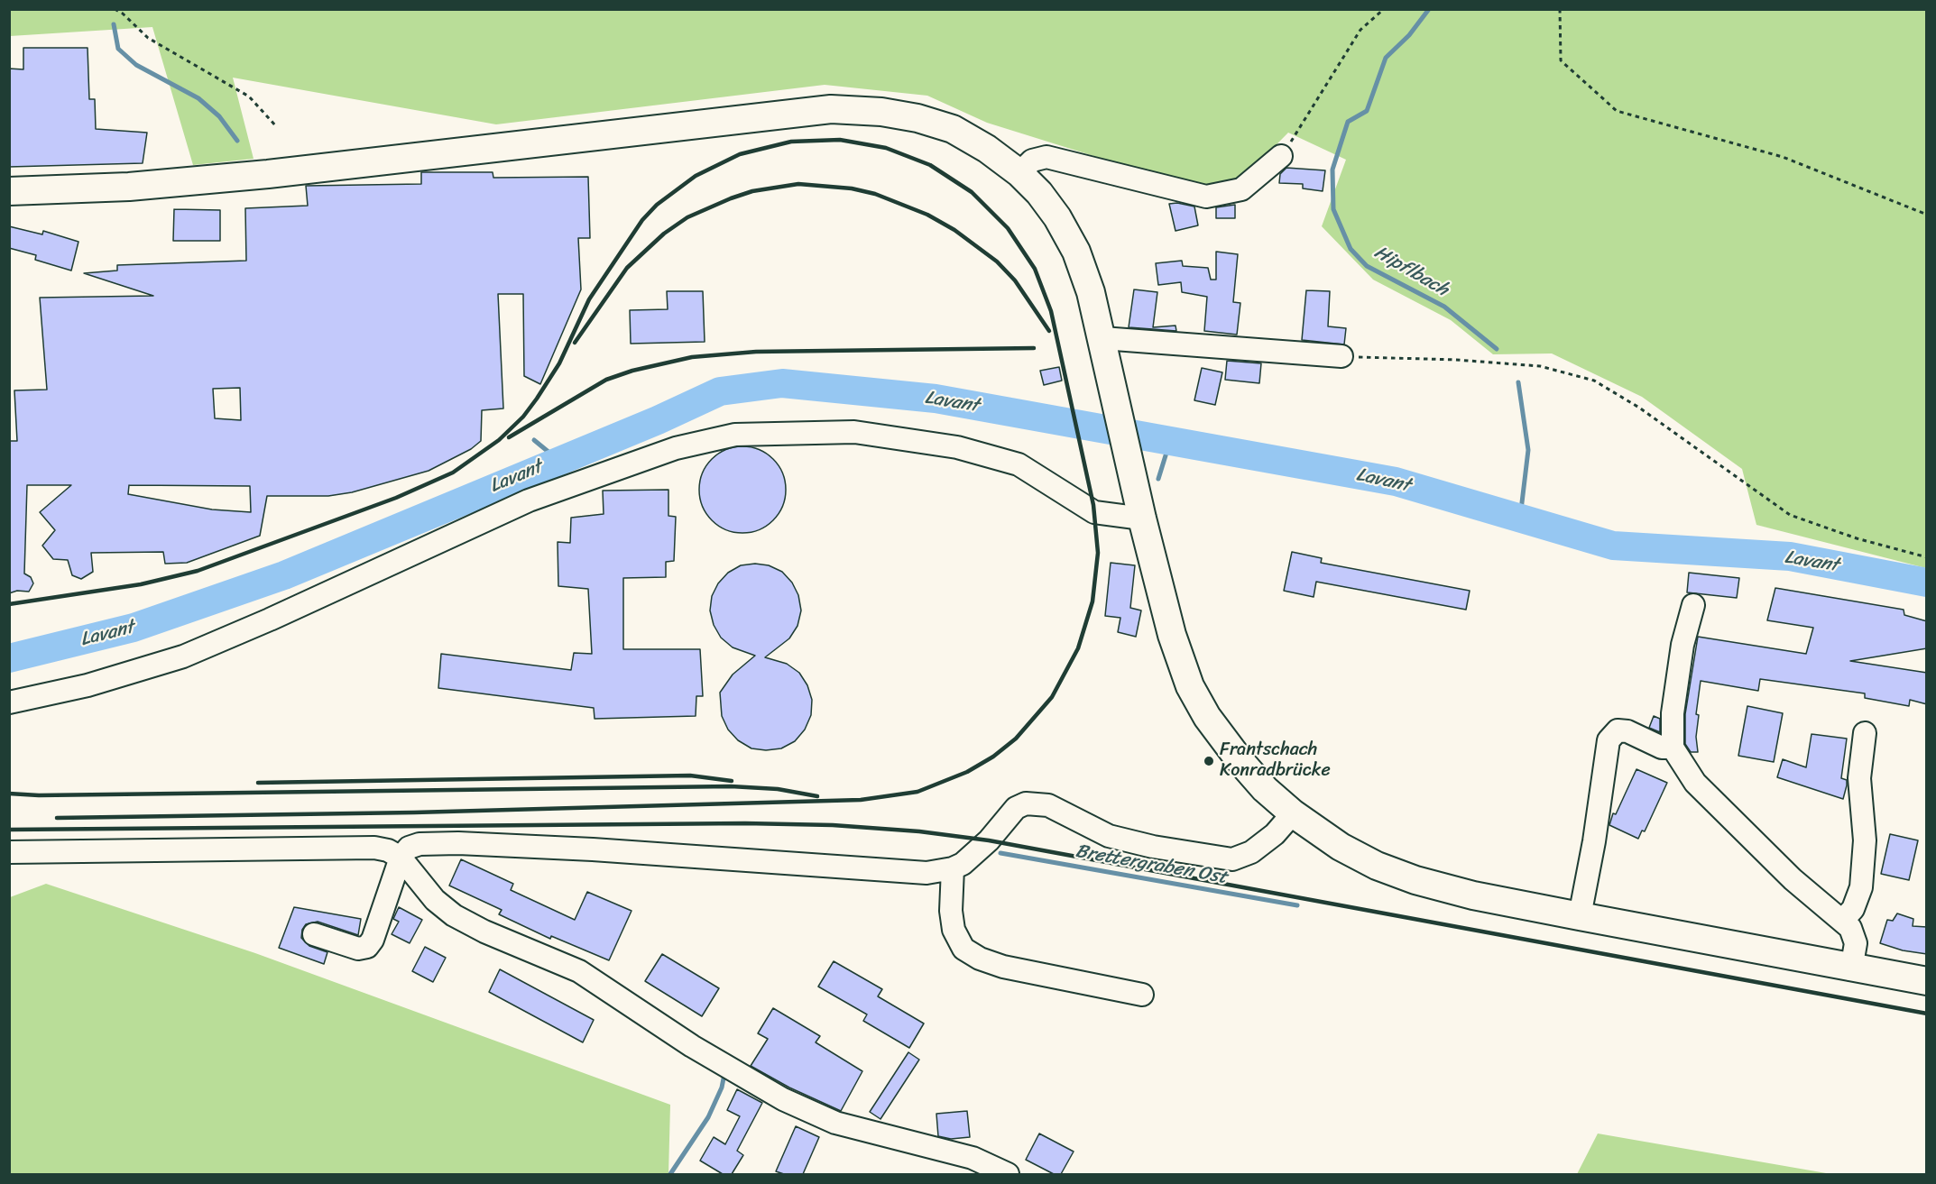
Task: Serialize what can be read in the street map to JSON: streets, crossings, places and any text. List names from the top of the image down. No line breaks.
{"water":["Hipflbach","Lavant","Brettergraben Ost"],"places":["Frantschach Konradbrücke"]}
